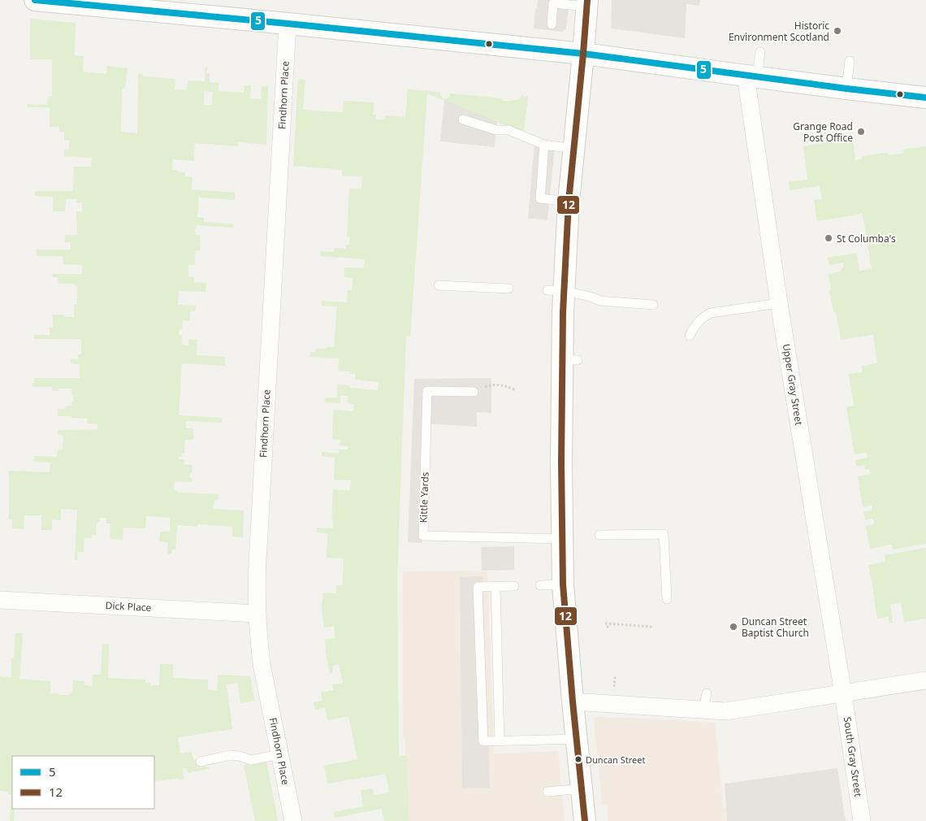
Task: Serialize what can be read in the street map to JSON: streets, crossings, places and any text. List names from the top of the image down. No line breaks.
{"streets":{"street":["Findhorn Place","Upper Gray Street","Dick Place","South Gray Street"],"lane":["Kittle Yards"]},"crossings":[["Findhorn Place","Dick Place"],["Upper Gray Street","South Gray Street"]],"places":["Historic Environment Scotland","Grange Road Post Office","St Columba's","Duncan Street Baptist Church","Duncan Street"],"lines":["transit line 5","transit line 12"],"legend":["5","12"]}
